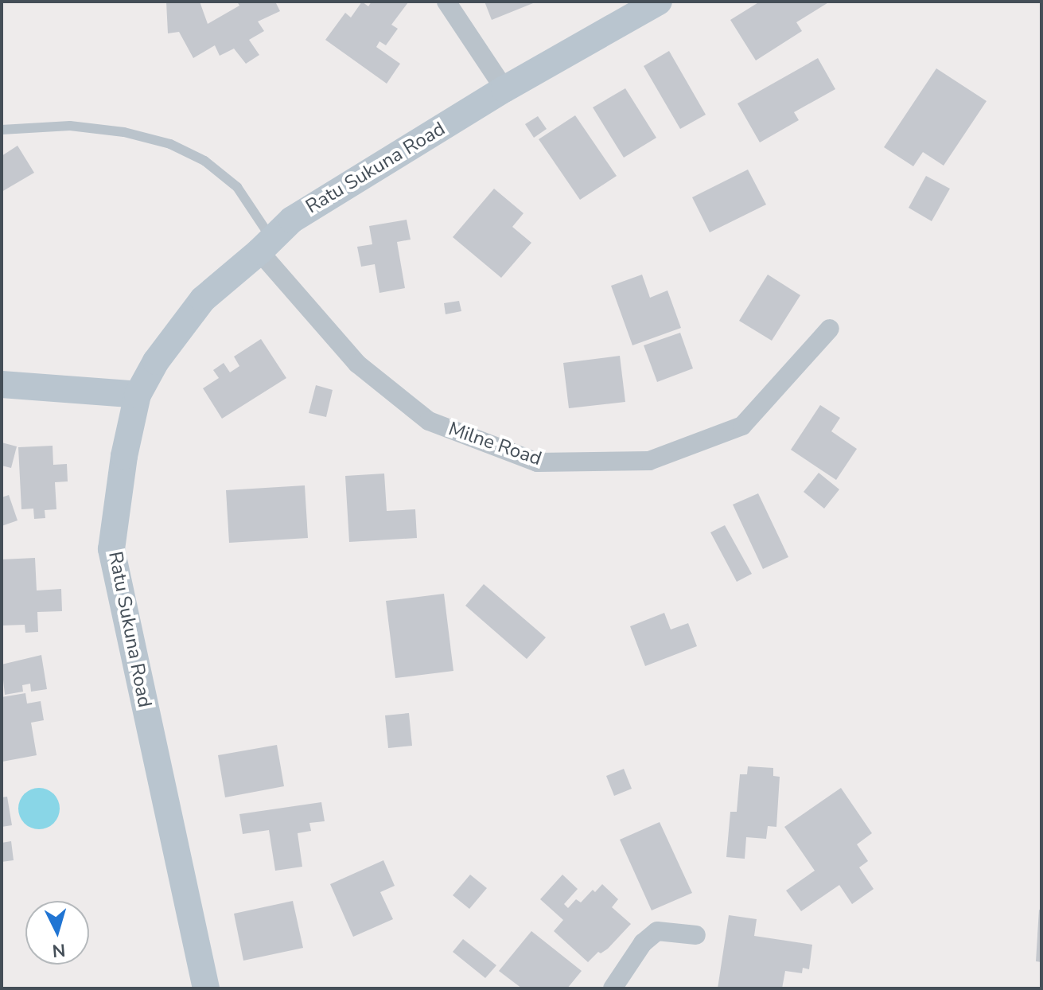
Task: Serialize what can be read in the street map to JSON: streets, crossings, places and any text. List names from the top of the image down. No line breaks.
{"streets":{"main road":["Ratu Sukuna Road"],"street":["Milne Road"]},"crossings":[["Ratu Sukuna Road","Milne Road"]],"north":"bottom"}
